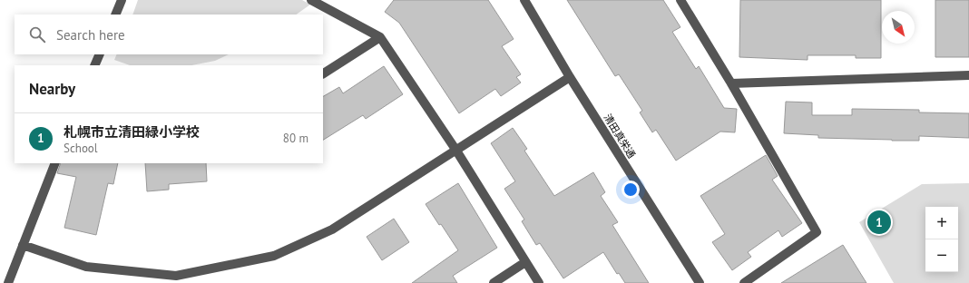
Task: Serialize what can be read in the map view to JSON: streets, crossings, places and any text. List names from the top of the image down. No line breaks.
{"streets":{"street":["清田真栄通"]},"north":"bottom right","page":{"search":"Search here","heading":"Nearby","list":[{"mark":"1","name":"札幌市立清田緑小学校","note":"School","value":"80 m"}],"map_buttons":["+","−"],"pins":"1"}}
